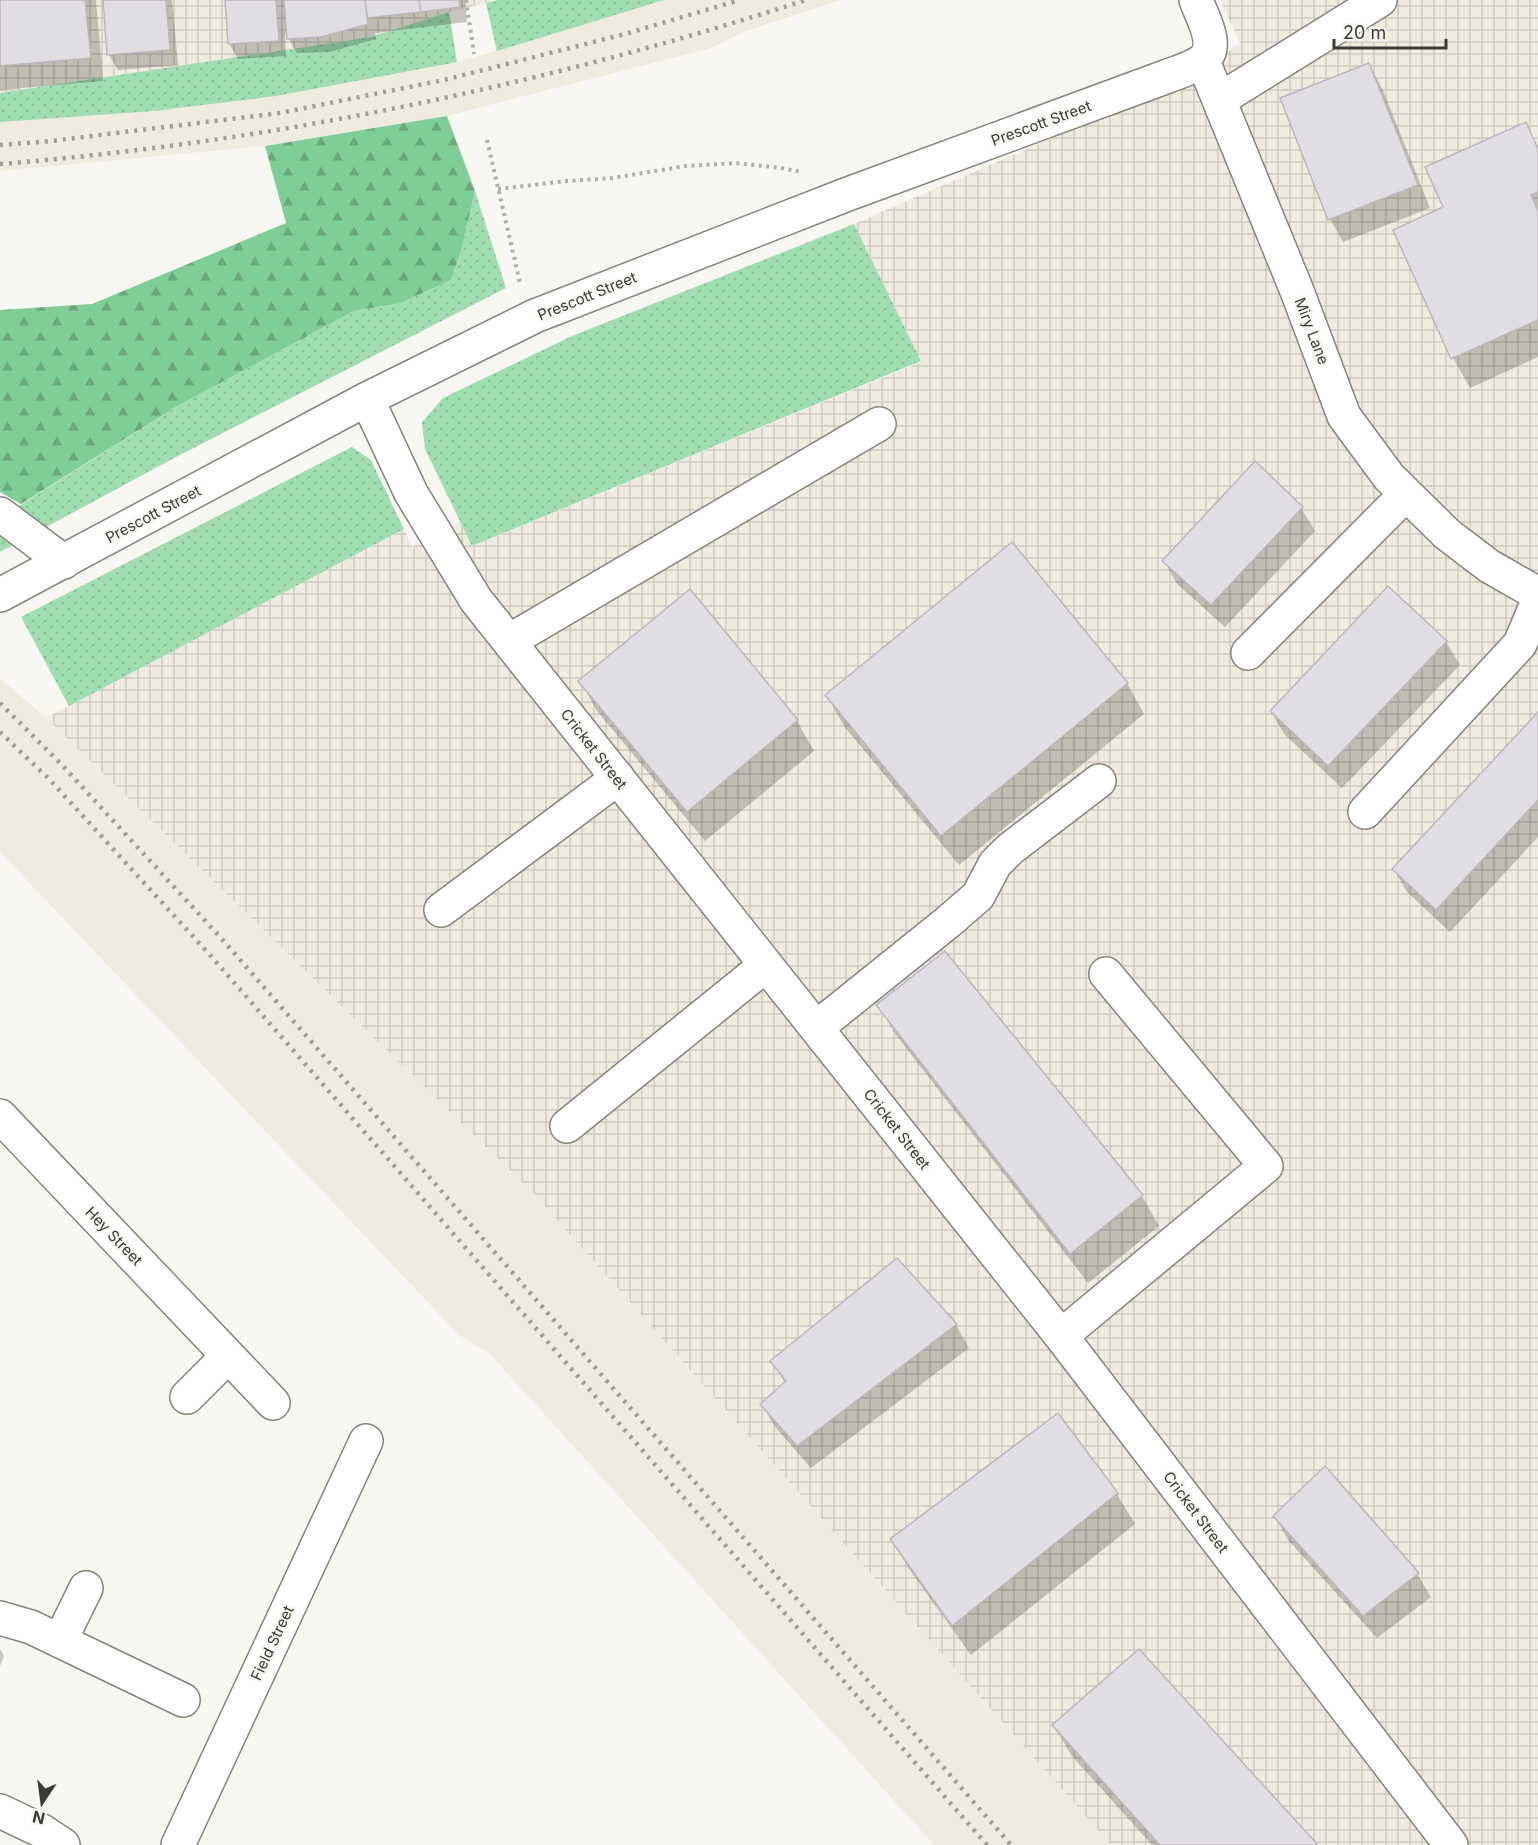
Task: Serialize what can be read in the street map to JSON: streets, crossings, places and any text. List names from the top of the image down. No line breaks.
{"streets":{"street":["Prescott Street","Miry Lane","Cricket Street","Hey Street","Field Street"]},"crossings":[["Prescott Street","Miry Lane"],["Prescott Street","Cricket Street"]],"scale_bar":"20 m","north":"bottom"}
